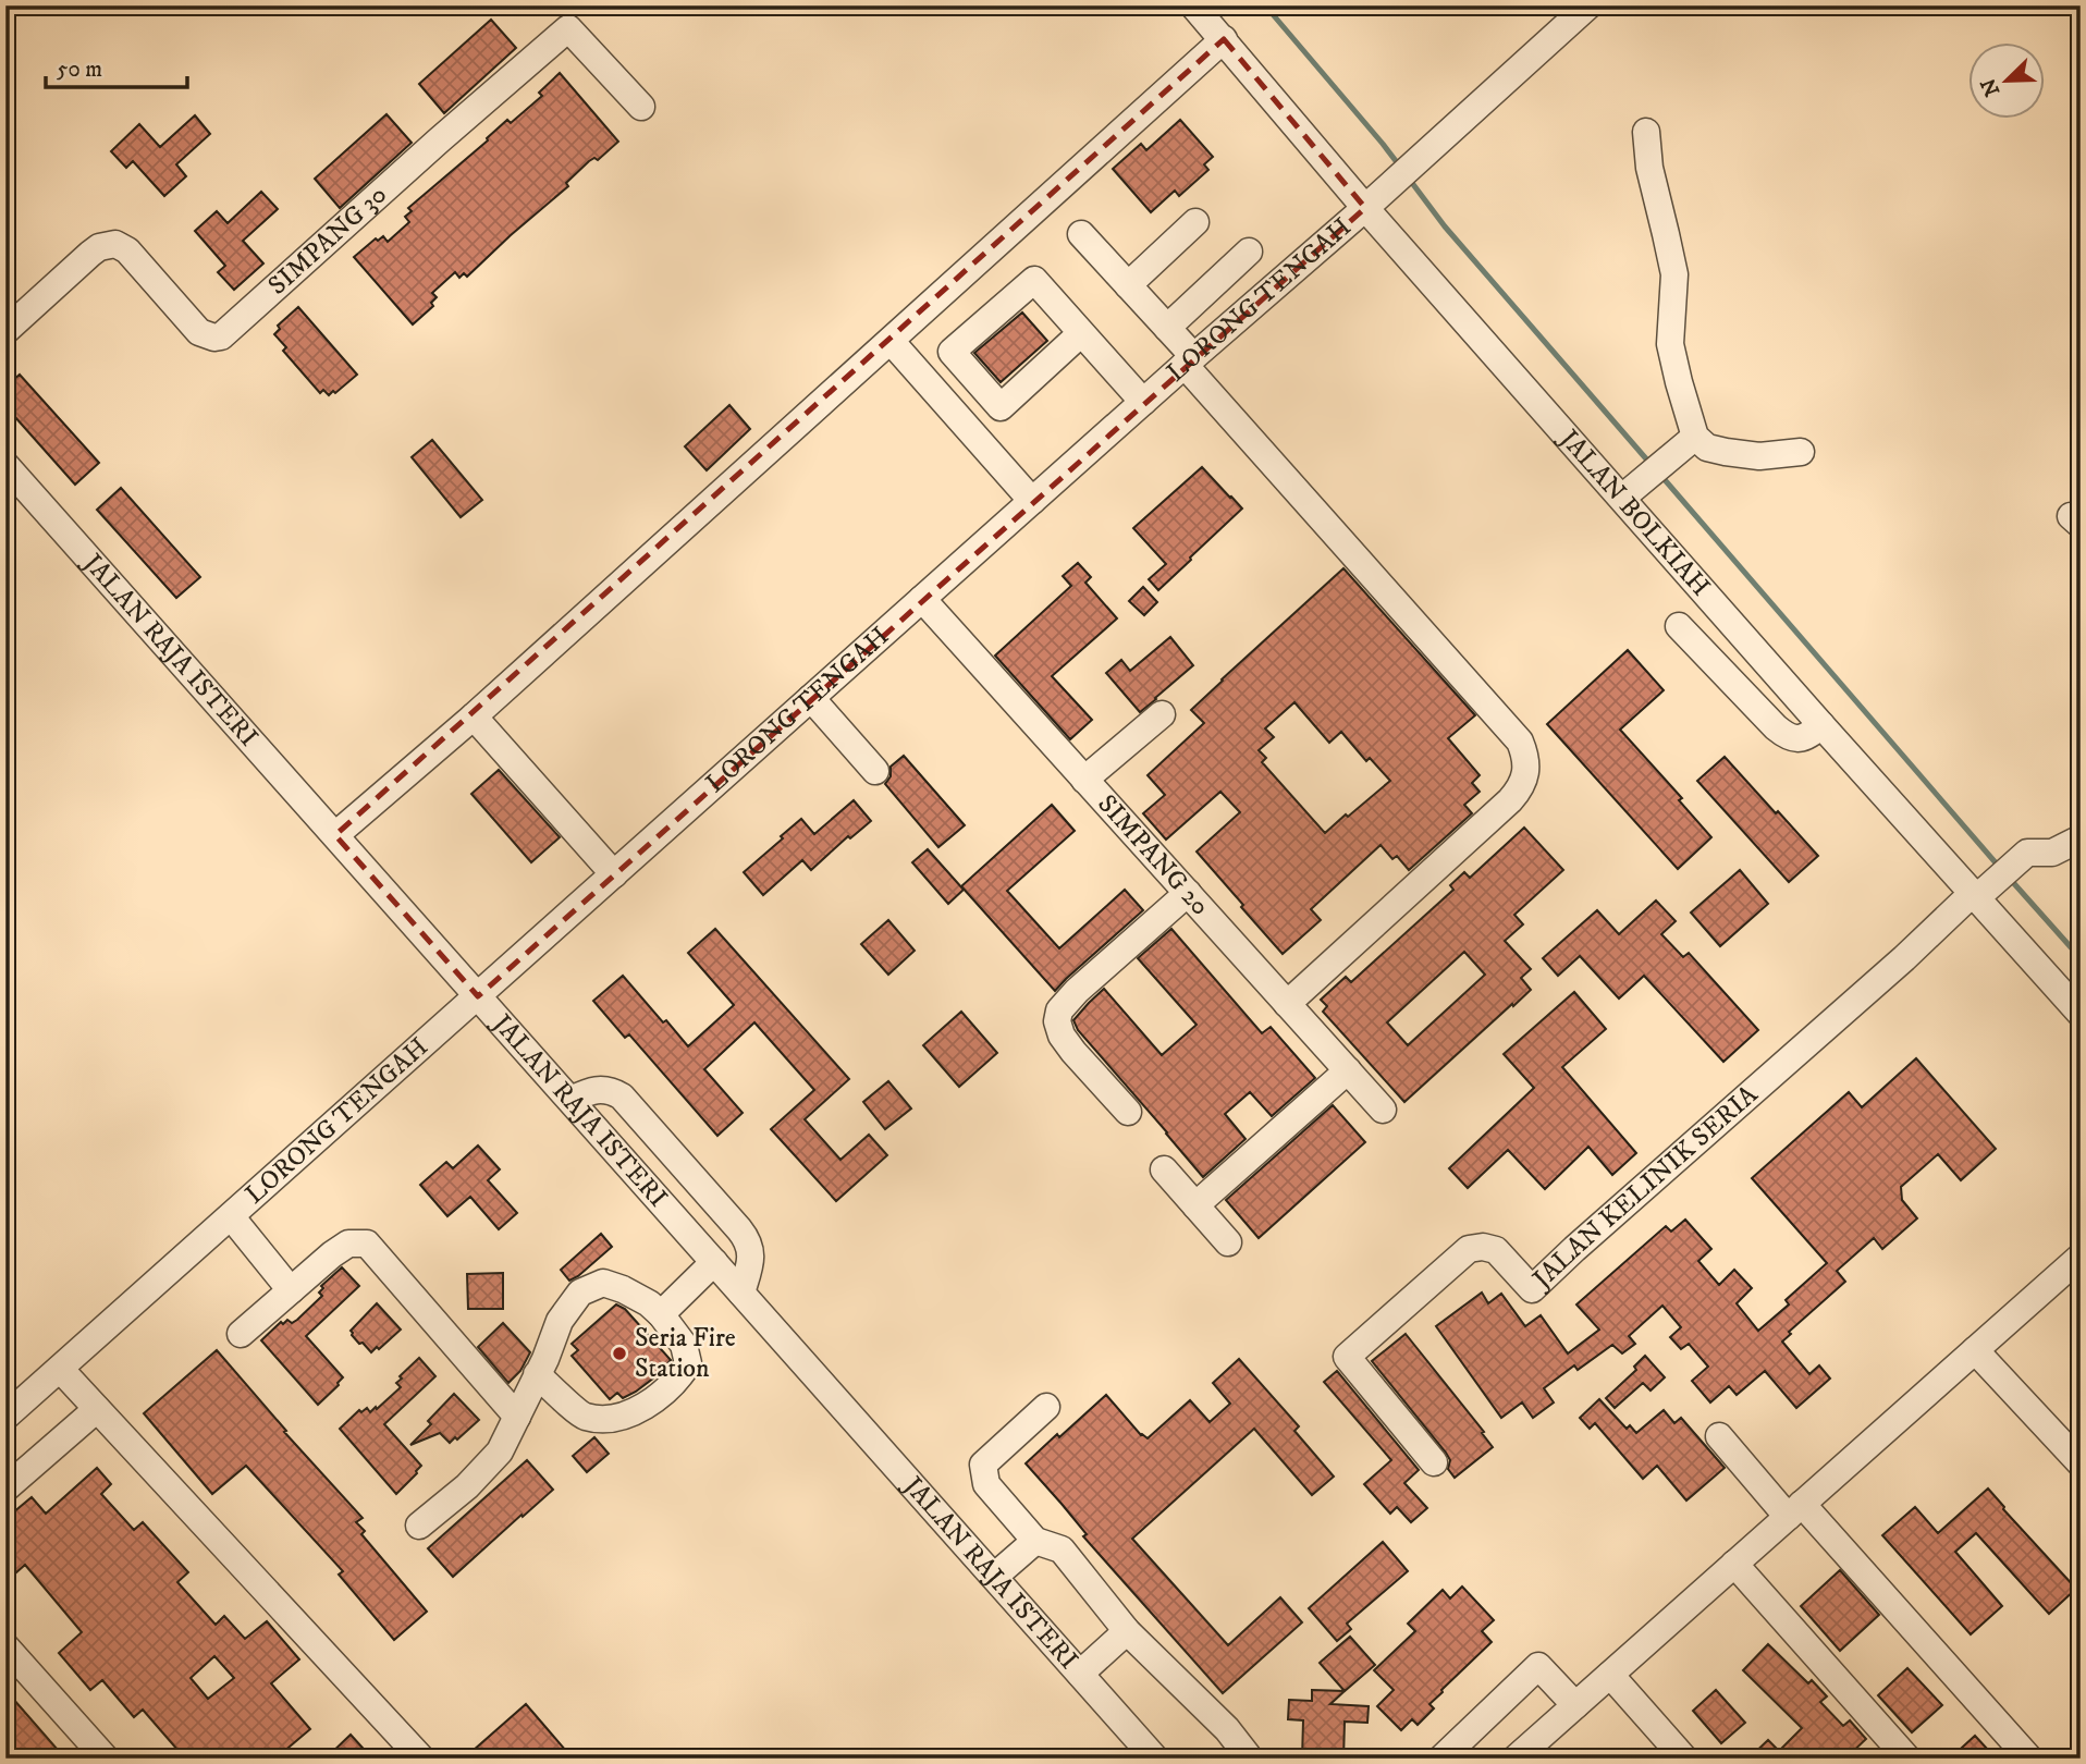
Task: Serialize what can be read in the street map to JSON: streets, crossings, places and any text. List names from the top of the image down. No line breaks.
{"streets":{"street":["SIMPANG 30","LORONG TENGAH","JALAN BOLKIAH","JALAN RAJA ISTERI","SIMPANG 20","JALAN KELINIK SERIA"]},"crossings":[["LORONG TENGAH","JALAN BOLKIAH"],["LORONG TENGAH","JALAN RAJA ISTERI"],["LORONG TENGAH","SIMPANG 20"],["JALAN BOLKIAH","JALAN KELINIK SERIA"]],"places":["Seria Fire Station"],"scale_bar":"50 m","north":"bottom left"}
